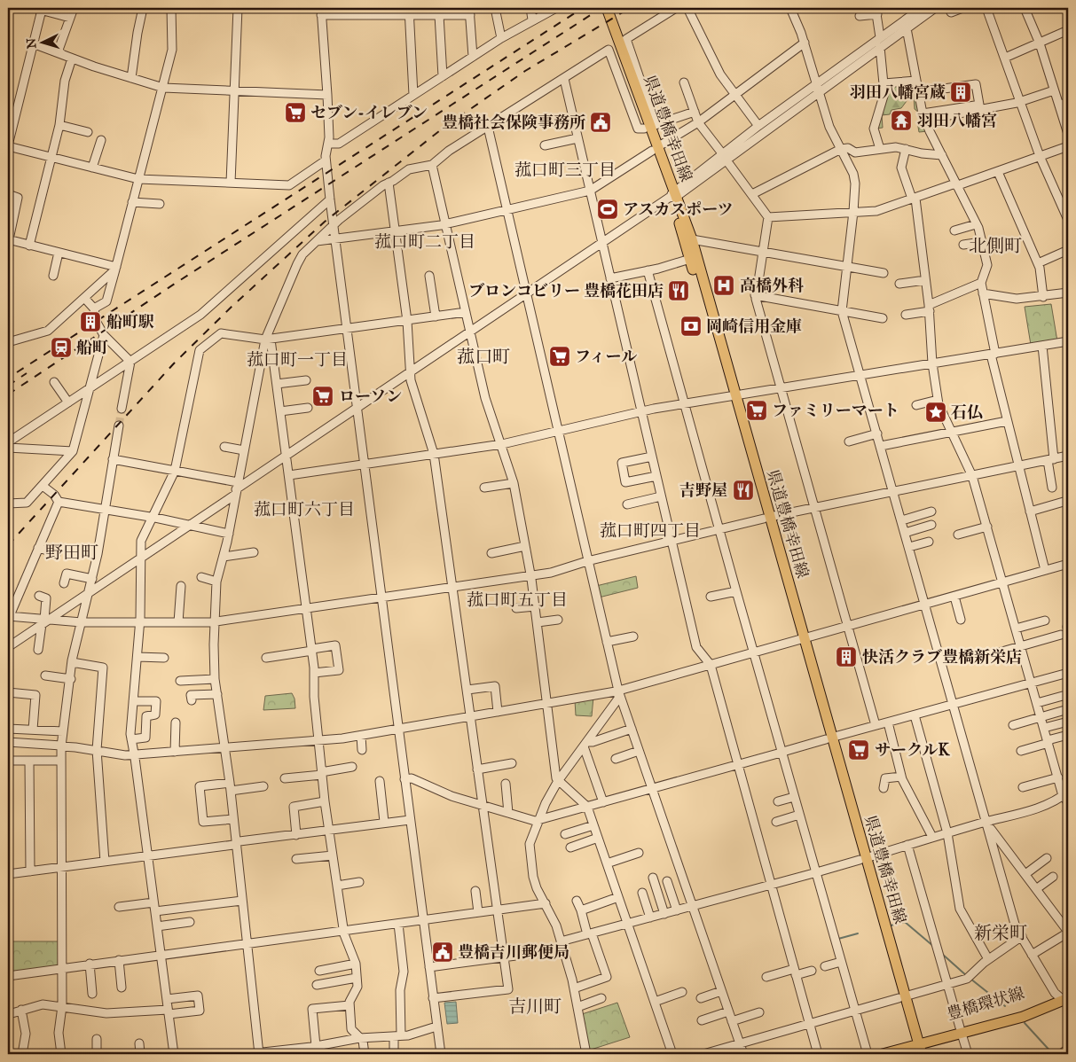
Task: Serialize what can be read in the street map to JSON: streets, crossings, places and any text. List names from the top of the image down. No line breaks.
{"streets":{"main road":["県道豊橋幸田線","豊橋環状線"]},"crossings":[["県道豊橋幸田線","豊橋環状線"]],"districts":["菰口町三丁目","菰口町二丁目","北側町","菰口町","菰口町一丁目","菰口町六丁目","菰口町四丁目","野田町","菰口町五丁目","新栄町","吉川町"],"places":{"building":["羽田八幡宮蔵","船町駅","快活クラブ豊橋新栄店"],"supermarket":["セブン-イレブン","フィール","ローソン","ファミリーマート","サークルK"],"temple":["羽田八幡宮"],"public building":["豊橋社会保険事務所","豊橋吉川郵便局"],"sports":["アスカスポーツ"],"hospital":["高橋外科"],"restaurant":["ブロンコビリー 豊橋花田店","吉野屋"],"bank":["岡崎信用金庫"],"station":["船町"],"place":["石仏"]},"north":"left"}
